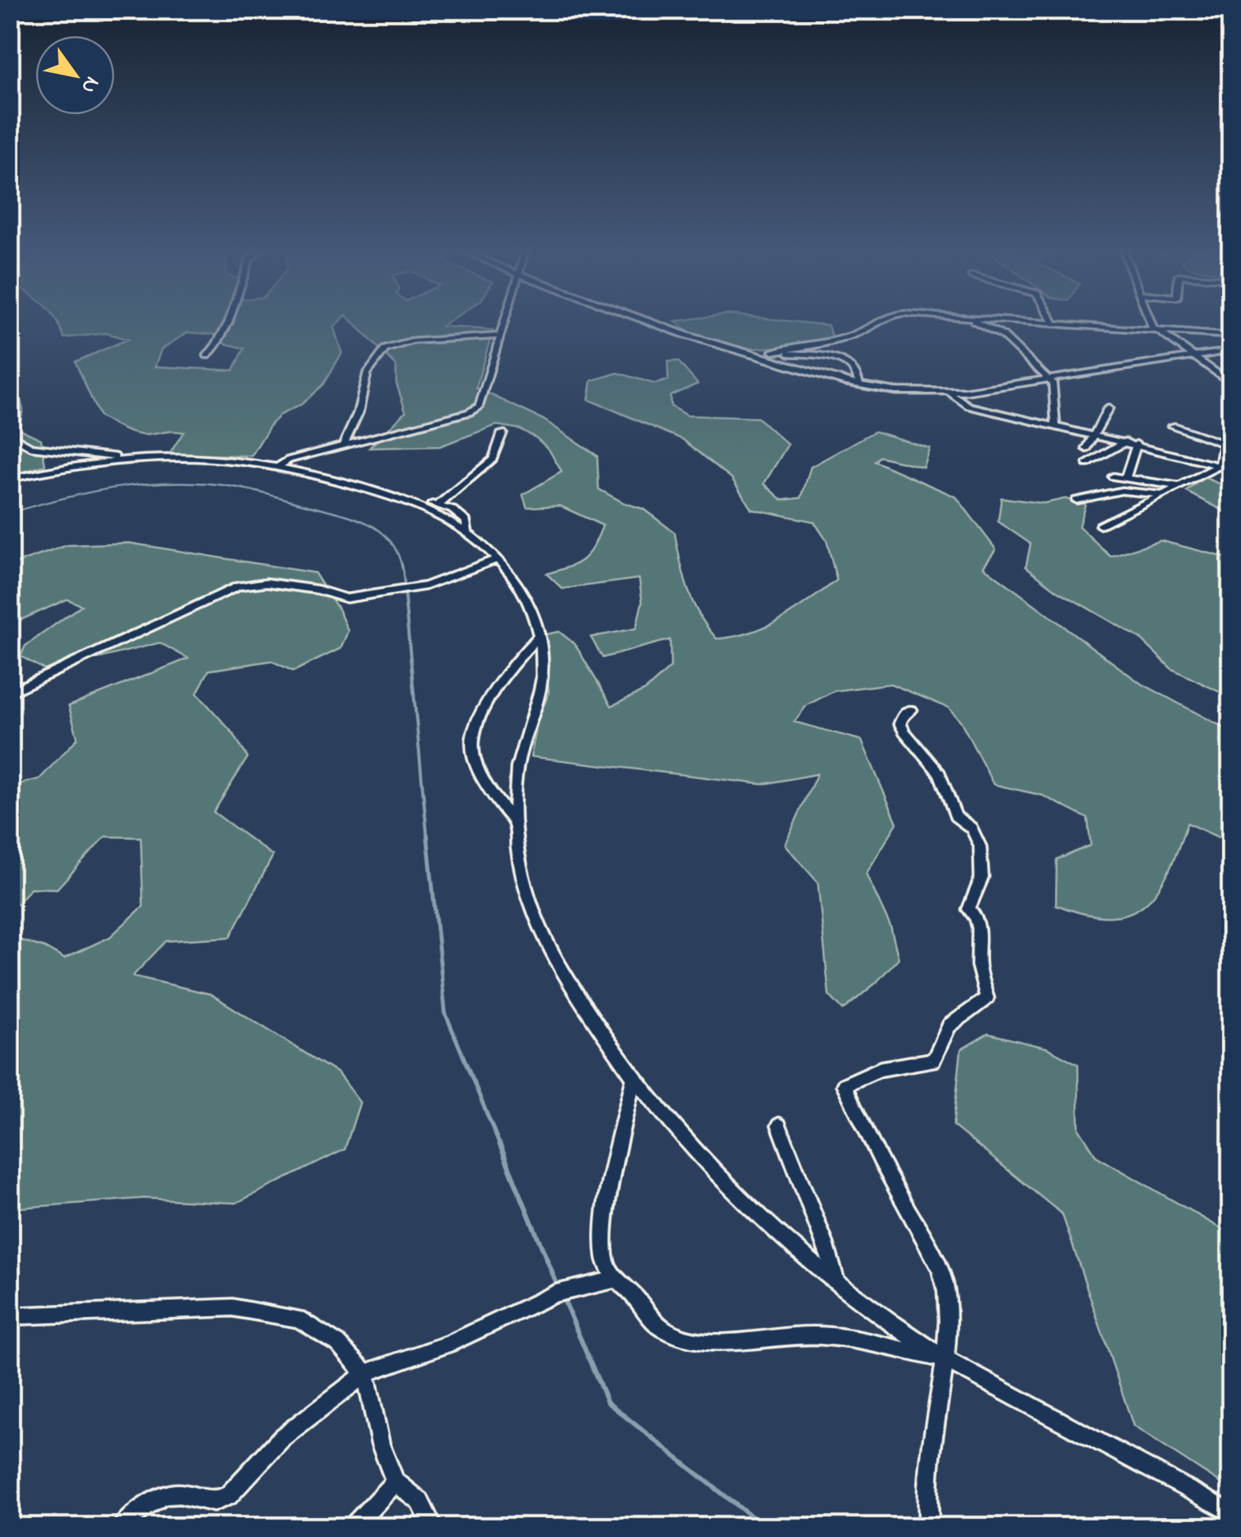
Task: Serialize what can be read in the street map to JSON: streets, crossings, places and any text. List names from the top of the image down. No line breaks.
{"north":"bottom right"}
